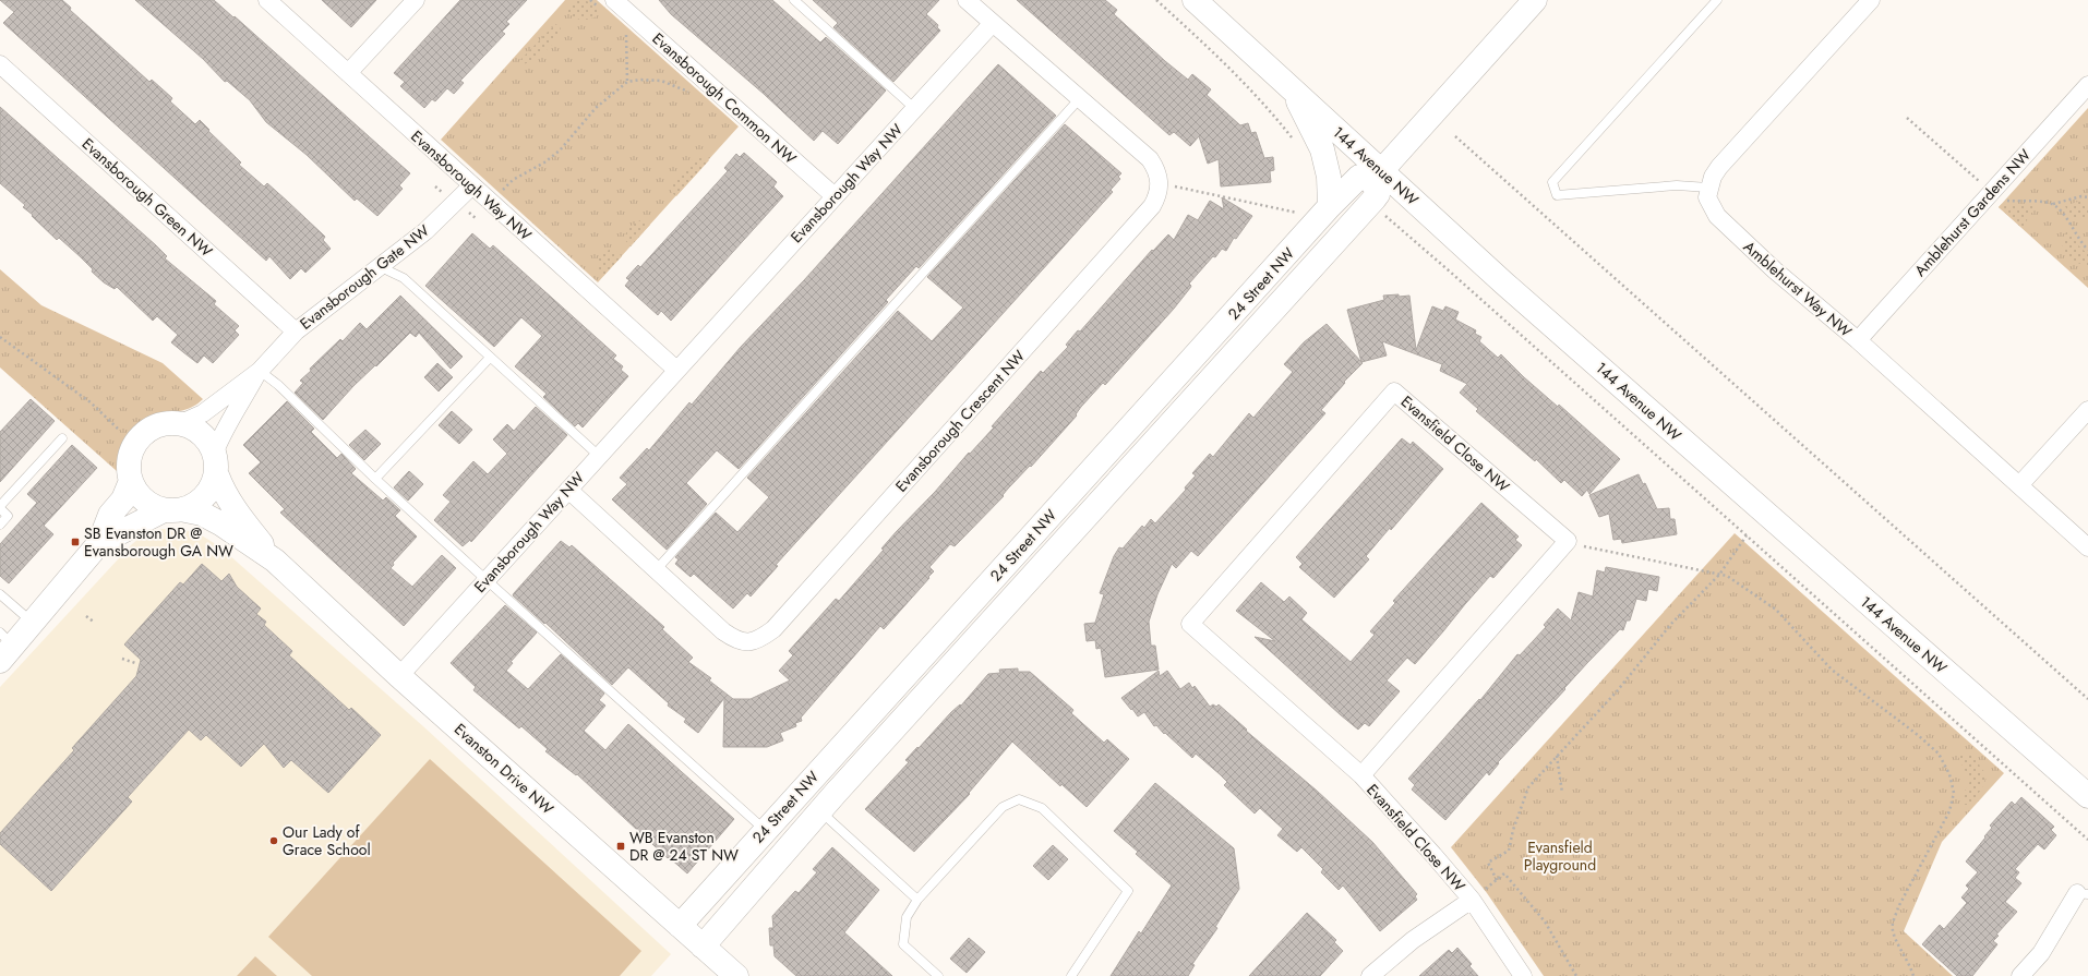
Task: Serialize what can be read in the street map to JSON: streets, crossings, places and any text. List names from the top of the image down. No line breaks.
{"streets":{"street":["Evansborough Common NW","144 Avenue NW","Evansborough Way NW","Evansborough Green NW","Amblehurst Gardens NW","Evansborough Gate NW","24 Street NW","Amblehurst Way NW","Evansborough Crescent NW","Evansfield Close NW","Evanston Drive NW"]},"crossings":[["Evansborough Common NW","Evansborough Way NW"],["144 Avenue NW","24 Street NW"],["Evansborough Way NW","Evansborough Gate NW"],["Evansborough Way NW","Evansborough Crescent NW"],["Evansborough Way NW","Evanston Drive NW"],["Evansborough Green NW","Evansborough Gate NW"],["Amblehurst Gardens NW","Amblehurst Way NW"],["Evansborough Gate NW","Evanston Drive NW"],["24 Street NW","Evanston Drive NW"]],"parks":["Evansfield Playground"],"places":{"transit":["SB Evanston DR @ Evansborough GA NW","WB Evanston DR @ 24 ST NW"],"other":["Our Lady of Grace School"]}}
